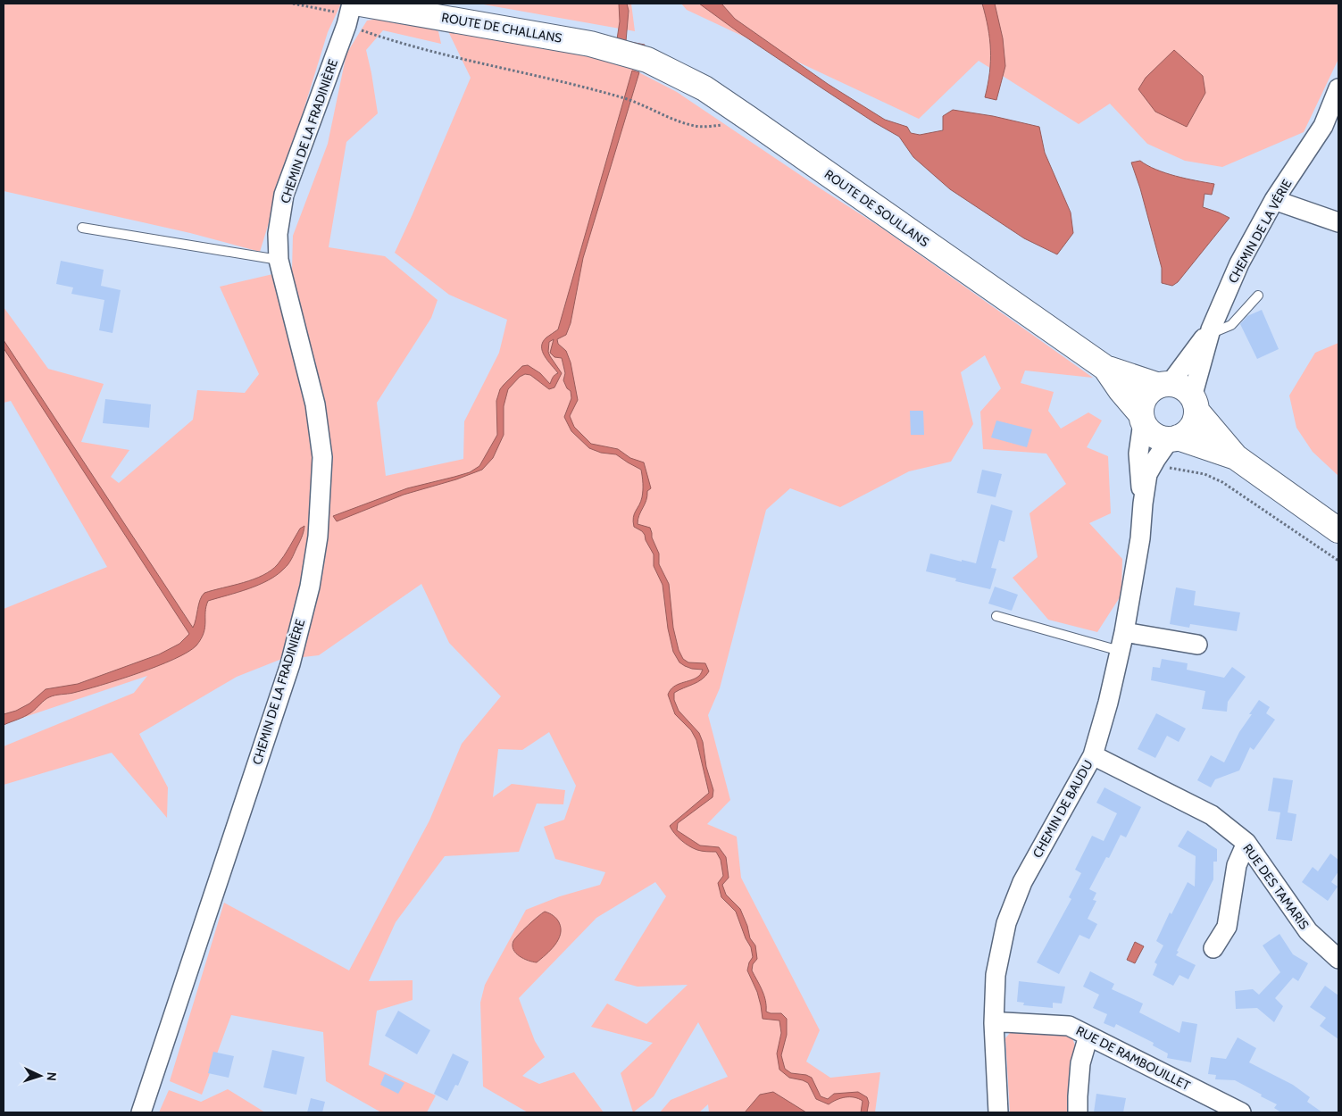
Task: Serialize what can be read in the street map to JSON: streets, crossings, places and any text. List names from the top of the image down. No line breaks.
{"streets":{"main road":["ROUTE DE CHALLANS","ROUTE DE SOULLANS"],"street":["CHEMIN DE LA FRADINIÈRE","CHEMIN DE LA VÉRIE","CHEMIN DE BAUDU","RUE DES TAMARIS","RUE DE RAMBOUILLET"]},"crossings":[["ROUTE DE CHALLANS","CHEMIN DE LA FRADINIÈRE"],["ROUTE DE CHALLANS","ROUTE DE SOULLANS"],["ROUTE DE SOULLANS","CHEMIN DE LA VÉRIE"],["ROUTE DE SOULLANS","CHEMIN DE BAUDU"],["CHEMIN DE LA VÉRIE","CHEMIN DE BAUDU"],["CHEMIN DE BAUDU","RUE DES TAMARIS"],["CHEMIN DE BAUDU","RUE DE RAMBOUILLET"]],"north":"right"}
